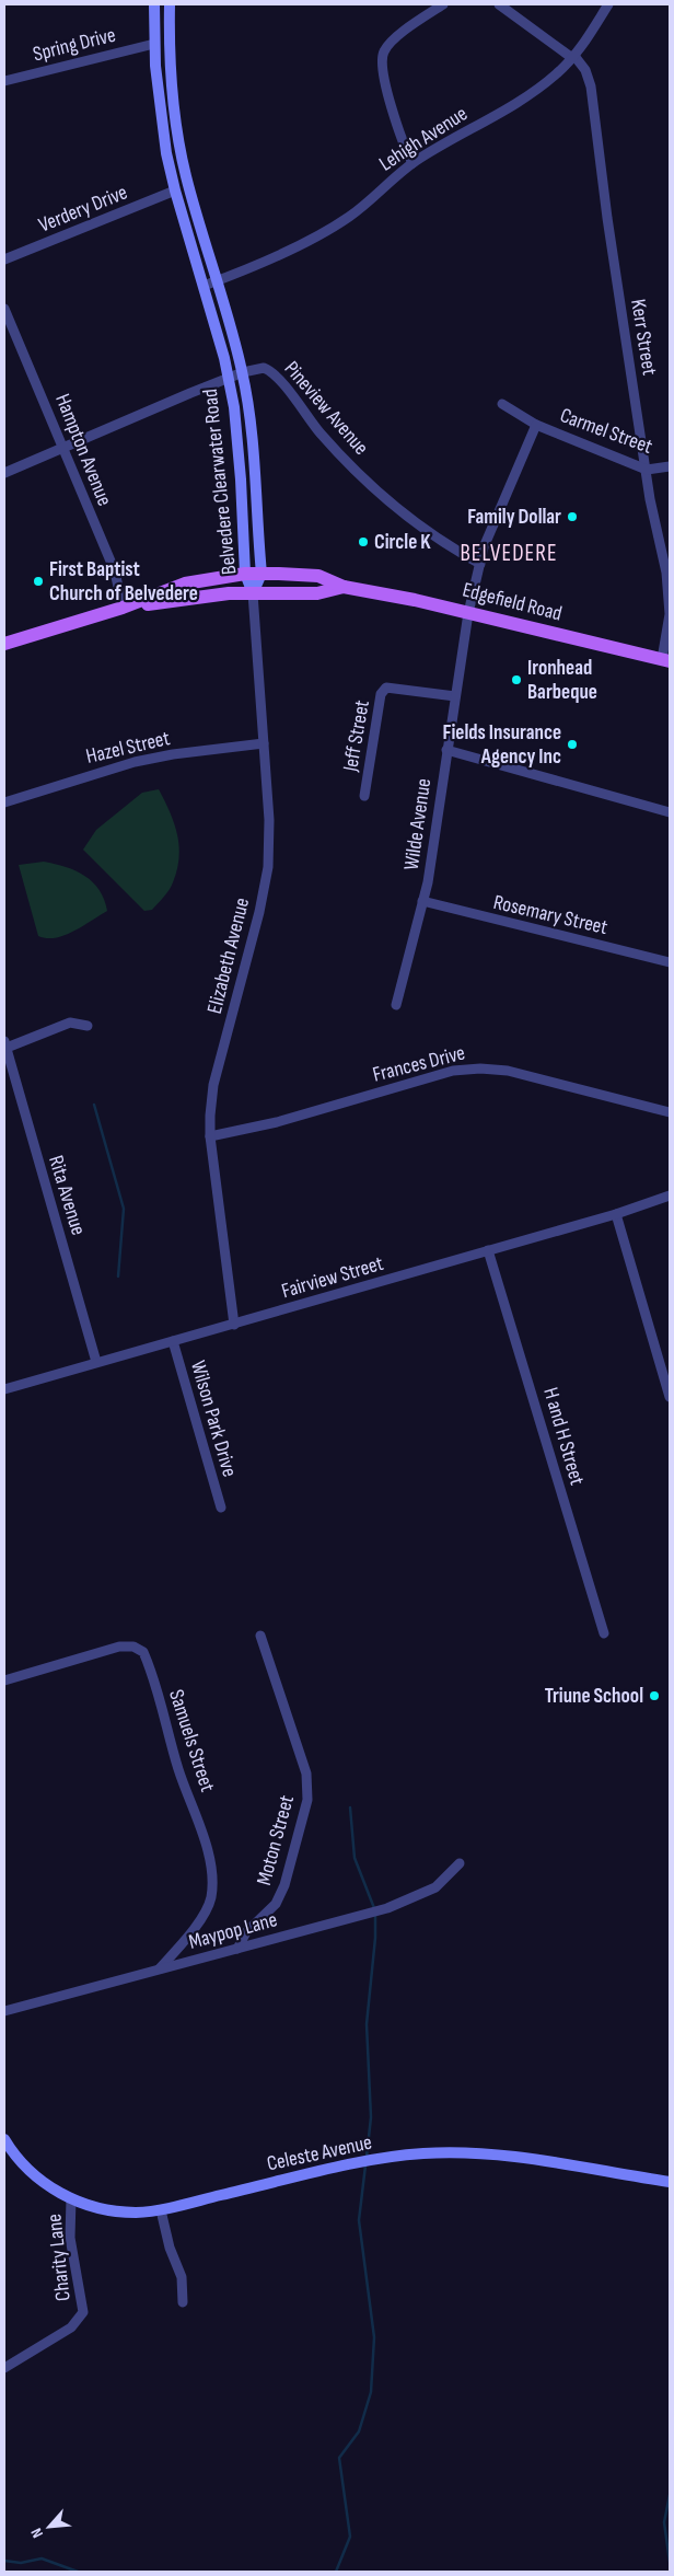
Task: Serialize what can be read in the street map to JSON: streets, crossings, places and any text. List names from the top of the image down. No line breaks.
{"streets":{"main road":["Belvedere Clearwater Road","Edgefield Road","Celeste Avenue"],"street":["Spring Drive","Lehigh Avenue","Verdery Drive","Kerr Street","Pineview Avenue","Carmel Street","Hampton Avenue","Jeff Street","Hazel Street","Wilde Avenue","Rosemary Street","Elizabeth Avenue","Frances Drive","Rita Avenue","Fairview Street","Wilson Park Drive","H and H Street","Samuels Street","Moton Street","Maypop Lane","Charity Lane"]},"crossings":[["Spring Drive","Belvedere Clearwater Road"],["Lehigh Avenue","Kerr Street"],["Lehigh Avenue","Belvedere Clearwater Road"],["Verdery Drive","Belvedere Clearwater Road"],["Kerr Street","Carmel Street"],["Kerr Street","Edgefield Road"],["Pineview Avenue","Carmel Street"],["Pineview Avenue","Hampton Avenue"],["Pineview Avenue","Belvedere Clearwater Road"],["Carmel Street","Edgefield Road"],["Carmel Street","Wilde Avenue"],["Hampton Avenue","Edgefield Road"],["Belvedere Clearwater Road","Edgefield Road"],["Belvedere Clearwater Road","Elizabeth Avenue"],["Edgefield Road","Wilde Avenue"],["Edgefield Road","Elizabeth Avenue"],["Jeff Street","Wilde Avenue"],["Hazel Street","Elizabeth Avenue"],["Wilde Avenue","Rosemary Street"],["Elizabeth Avenue","Frances Drive"],["Elizabeth Avenue","Fairview Street"],["Rita Avenue","Fairview Street"],["Fairview Street","Wilson Park Drive"],["Fairview Street","H and H Street"],["Samuels Street","Maypop Lane"],["Moton Street","Maypop Lane"],["Celeste Avenue","Charity Lane"]],"districts":["BELVEDERE"],"places":["Family Dollar","Circle K","First Baptist Church of Belvedere","Ironhead Barbeque","Fields Insurance Agency Inc","Triune School"],"north":"bottom left"}
